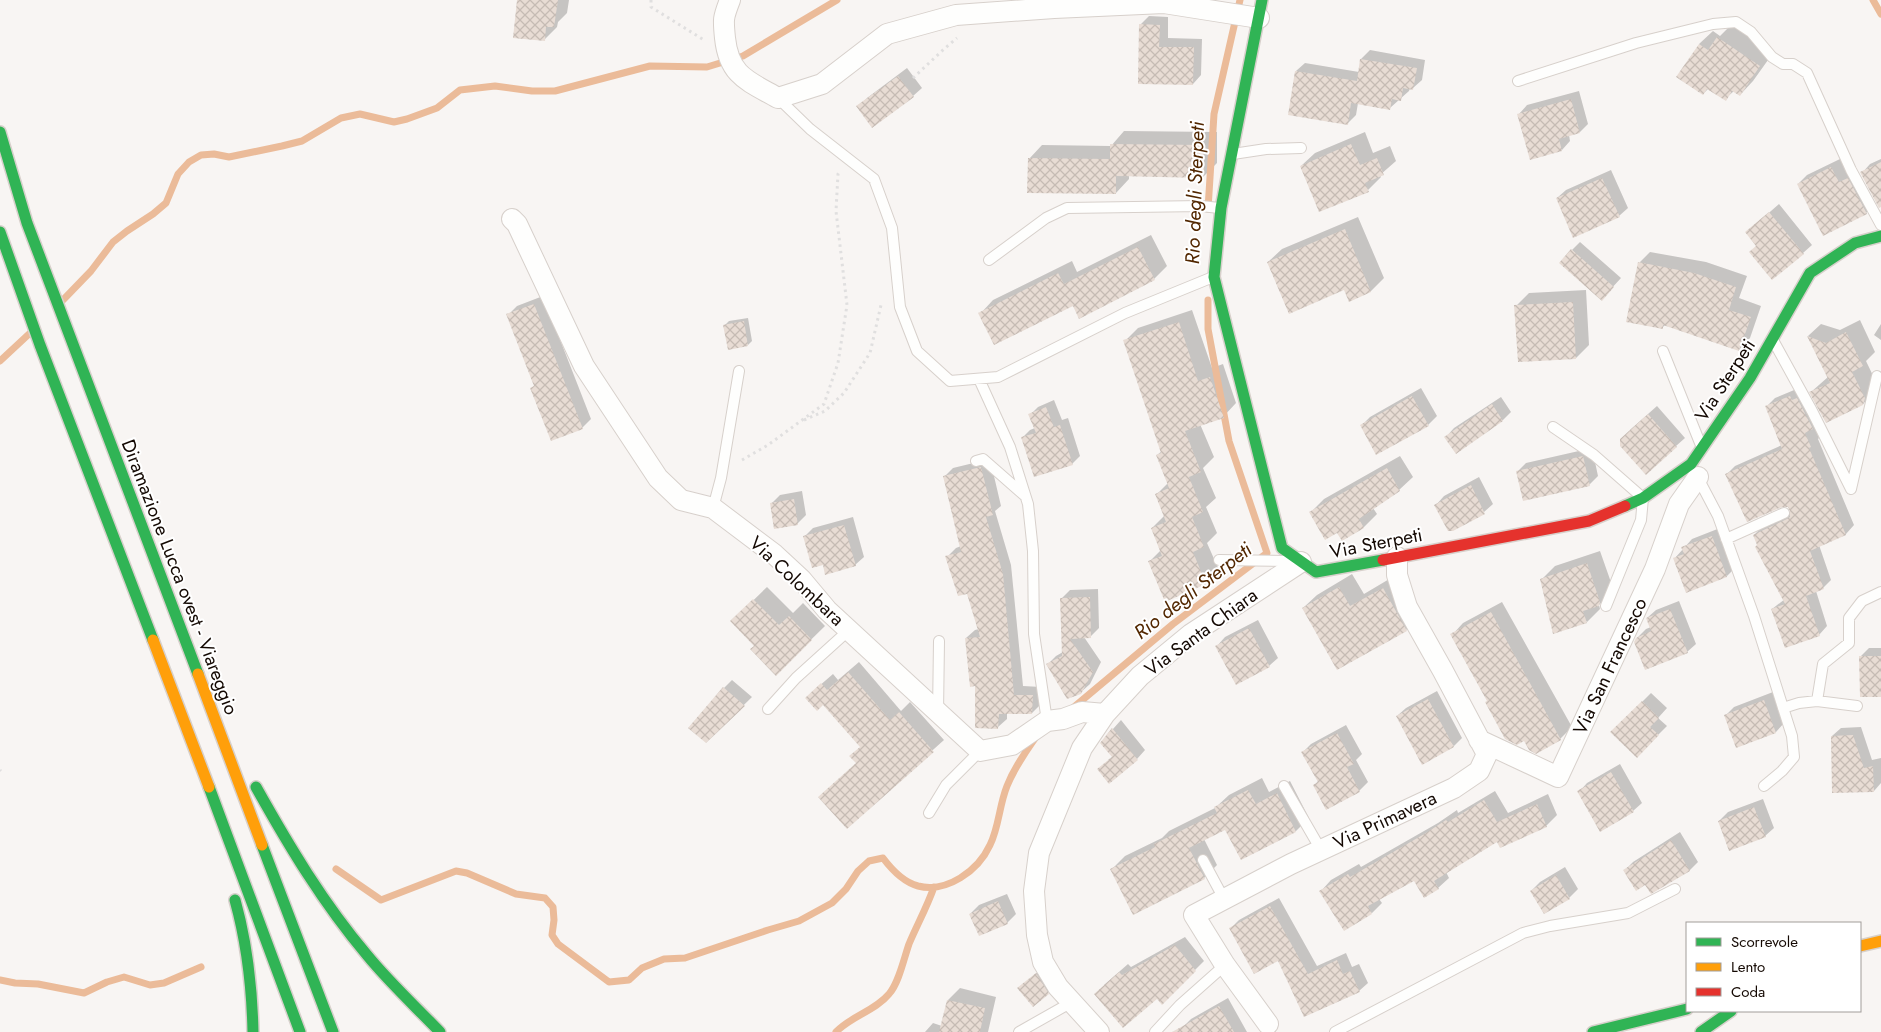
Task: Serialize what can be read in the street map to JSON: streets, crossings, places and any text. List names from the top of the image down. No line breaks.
{"streets":{"main road":["Via Sterpeti","Diramazione Lucca ovest - Viareggio"],"street":["Via Colombara","Via Santa Chiara","Via San Francesco","Via Primavera"]},"crossings":[["Via Sterpeti","Via Santa Chiara"],["Via Sterpeti","Via San Francesco"],["Via Sterpeti","Via Primavera"],["Via San Francesco","Via Primavera"]],"water":["Rio degli Sterpeti"],"legend":["Scorrevole","Lento","Coda"]}
